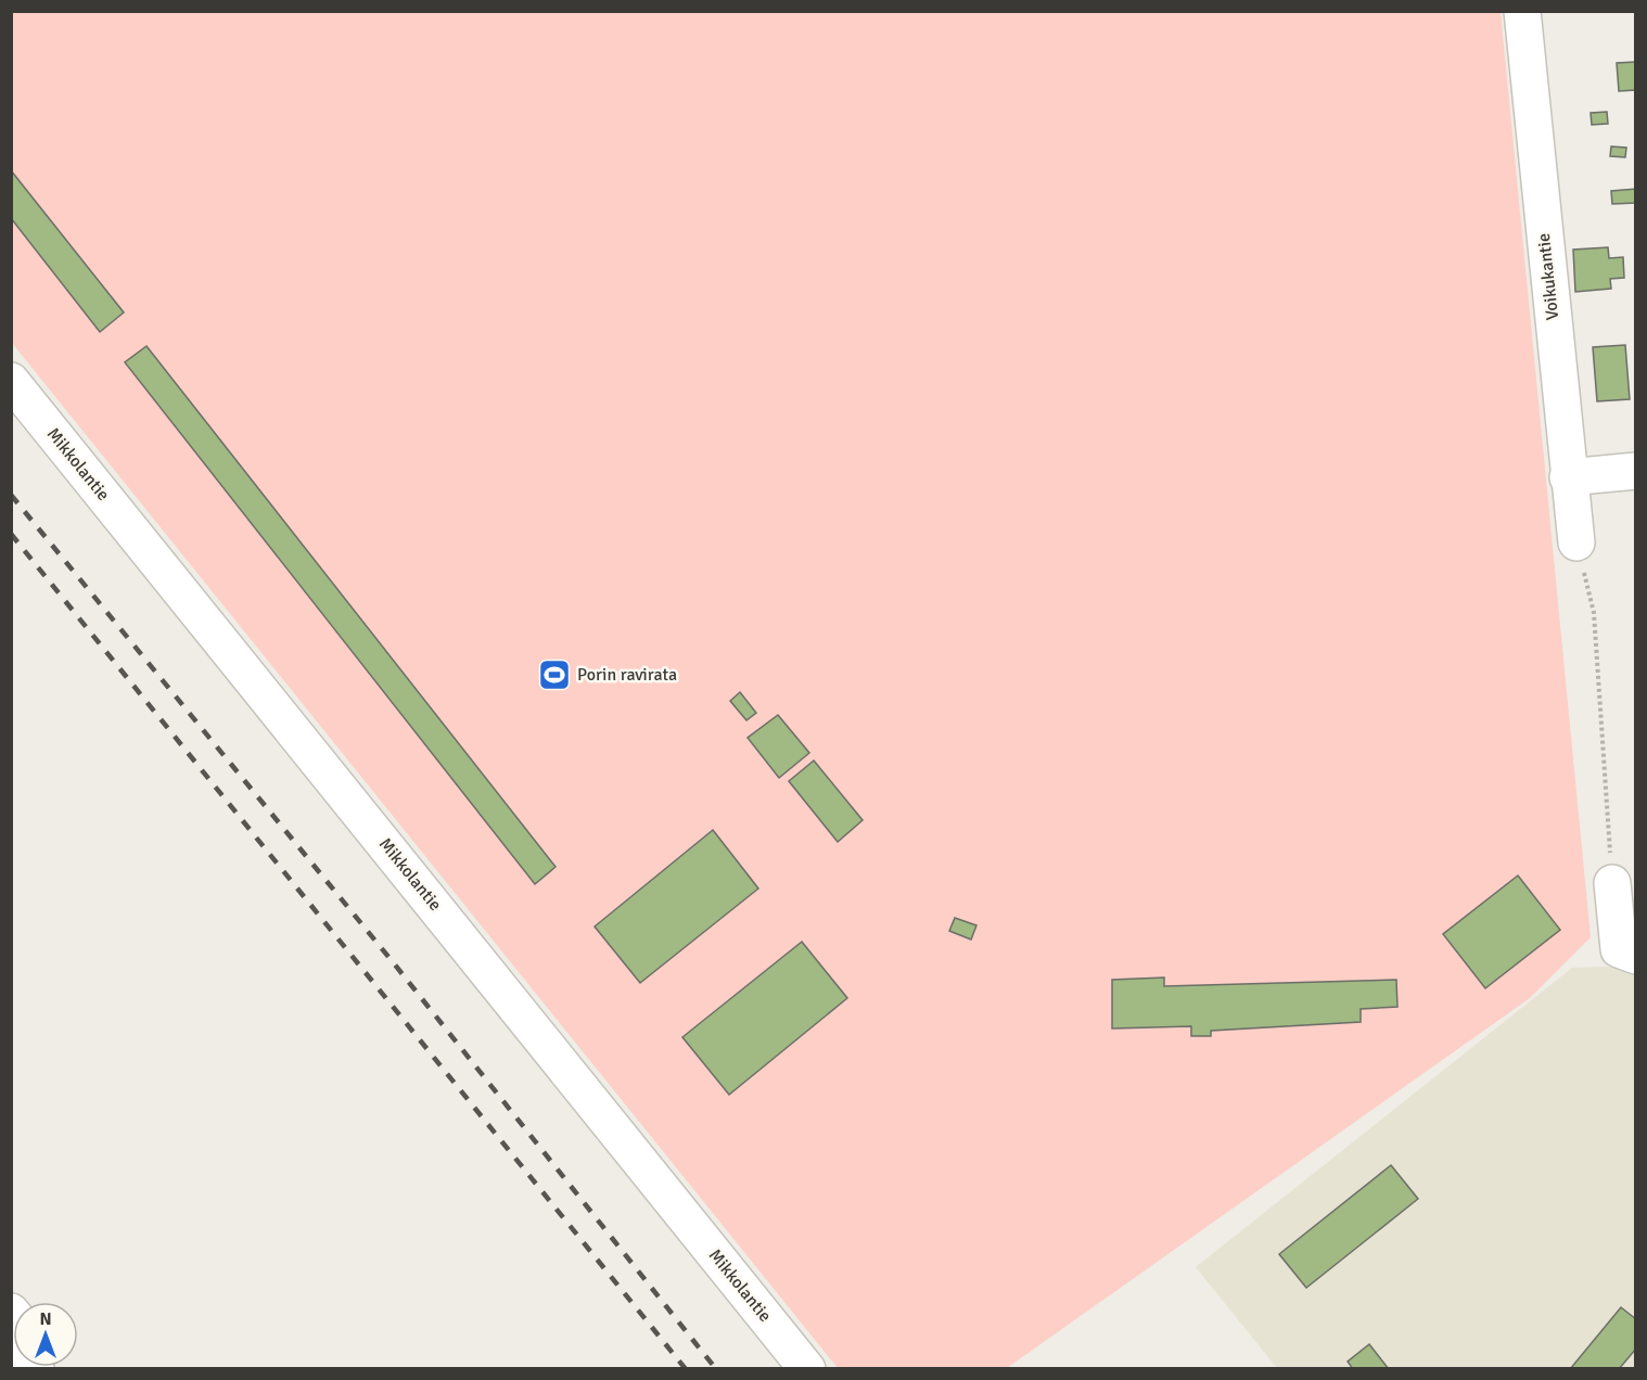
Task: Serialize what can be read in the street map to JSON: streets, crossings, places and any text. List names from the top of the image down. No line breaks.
{"streets":{"main road":["Voikukantie","Mikkolantie"]},"places":{"sports":["Porin ravirata"]},"north":"top"}
